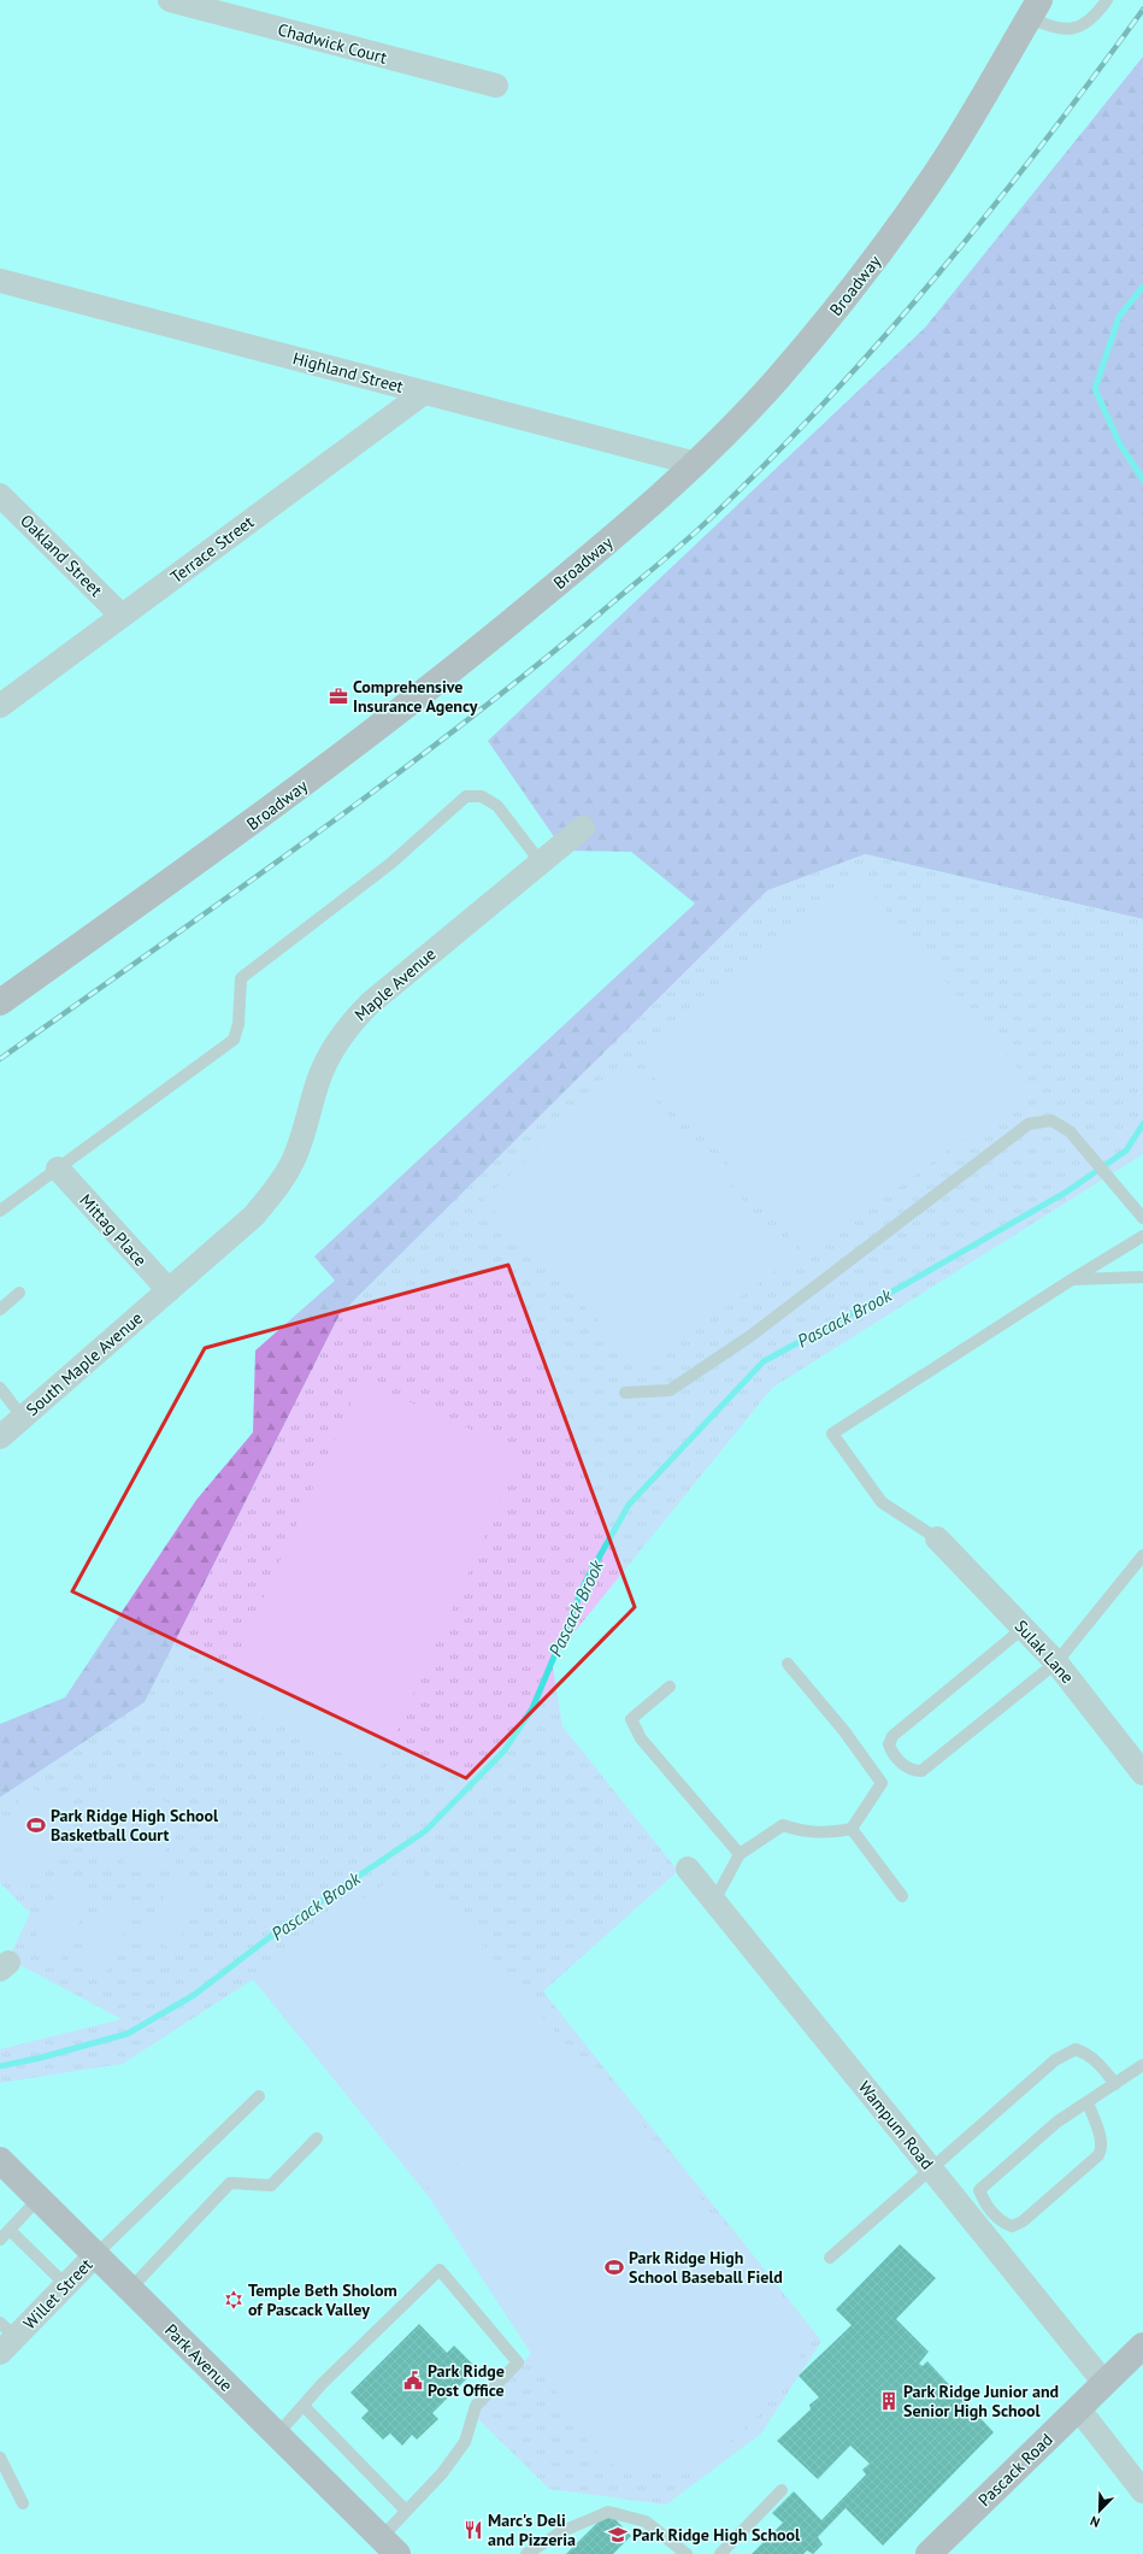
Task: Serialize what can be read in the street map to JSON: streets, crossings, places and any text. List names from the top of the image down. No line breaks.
{"streets":{"street":["Chadwick Court","Broadway","Highland Street","Terrace Street","Oakland Street","Maple Avenue","Mittag Place","South Maple Avenue","Sulak Lane","Wampum Road","Willet Street","Park Avenue","Pascack Road"]},"crossings":[["Broadway","Highland Street"],["Highland Street","Terrace Street"],["Terrace Street","Oakland Street"],["Maple Avenue","Mittag Place"],["Maple Avenue","South Maple Avenue"],["Mittag Place","South Maple Avenue"],["Wampum Road","Pascack Road"],["Willet Street","Park Avenue"]],"water":["Pascack Brook"],"places":{"office":["Comprehensive Insurance Agency"],"sports":["Park Ridge High School Basketball Court","Park Ridge High School Baseball Field"],"synagogue":["Temple Beth Sholom of Pascack Valley"],"public building":["Park Ridge Post Office"],"building":["Park Ridge Junior and Senior High School"],"restaurant":["Marc's Deli and Pizzeria"],"school or university":["Park Ridge High School"]},"north":"bottom left"}
